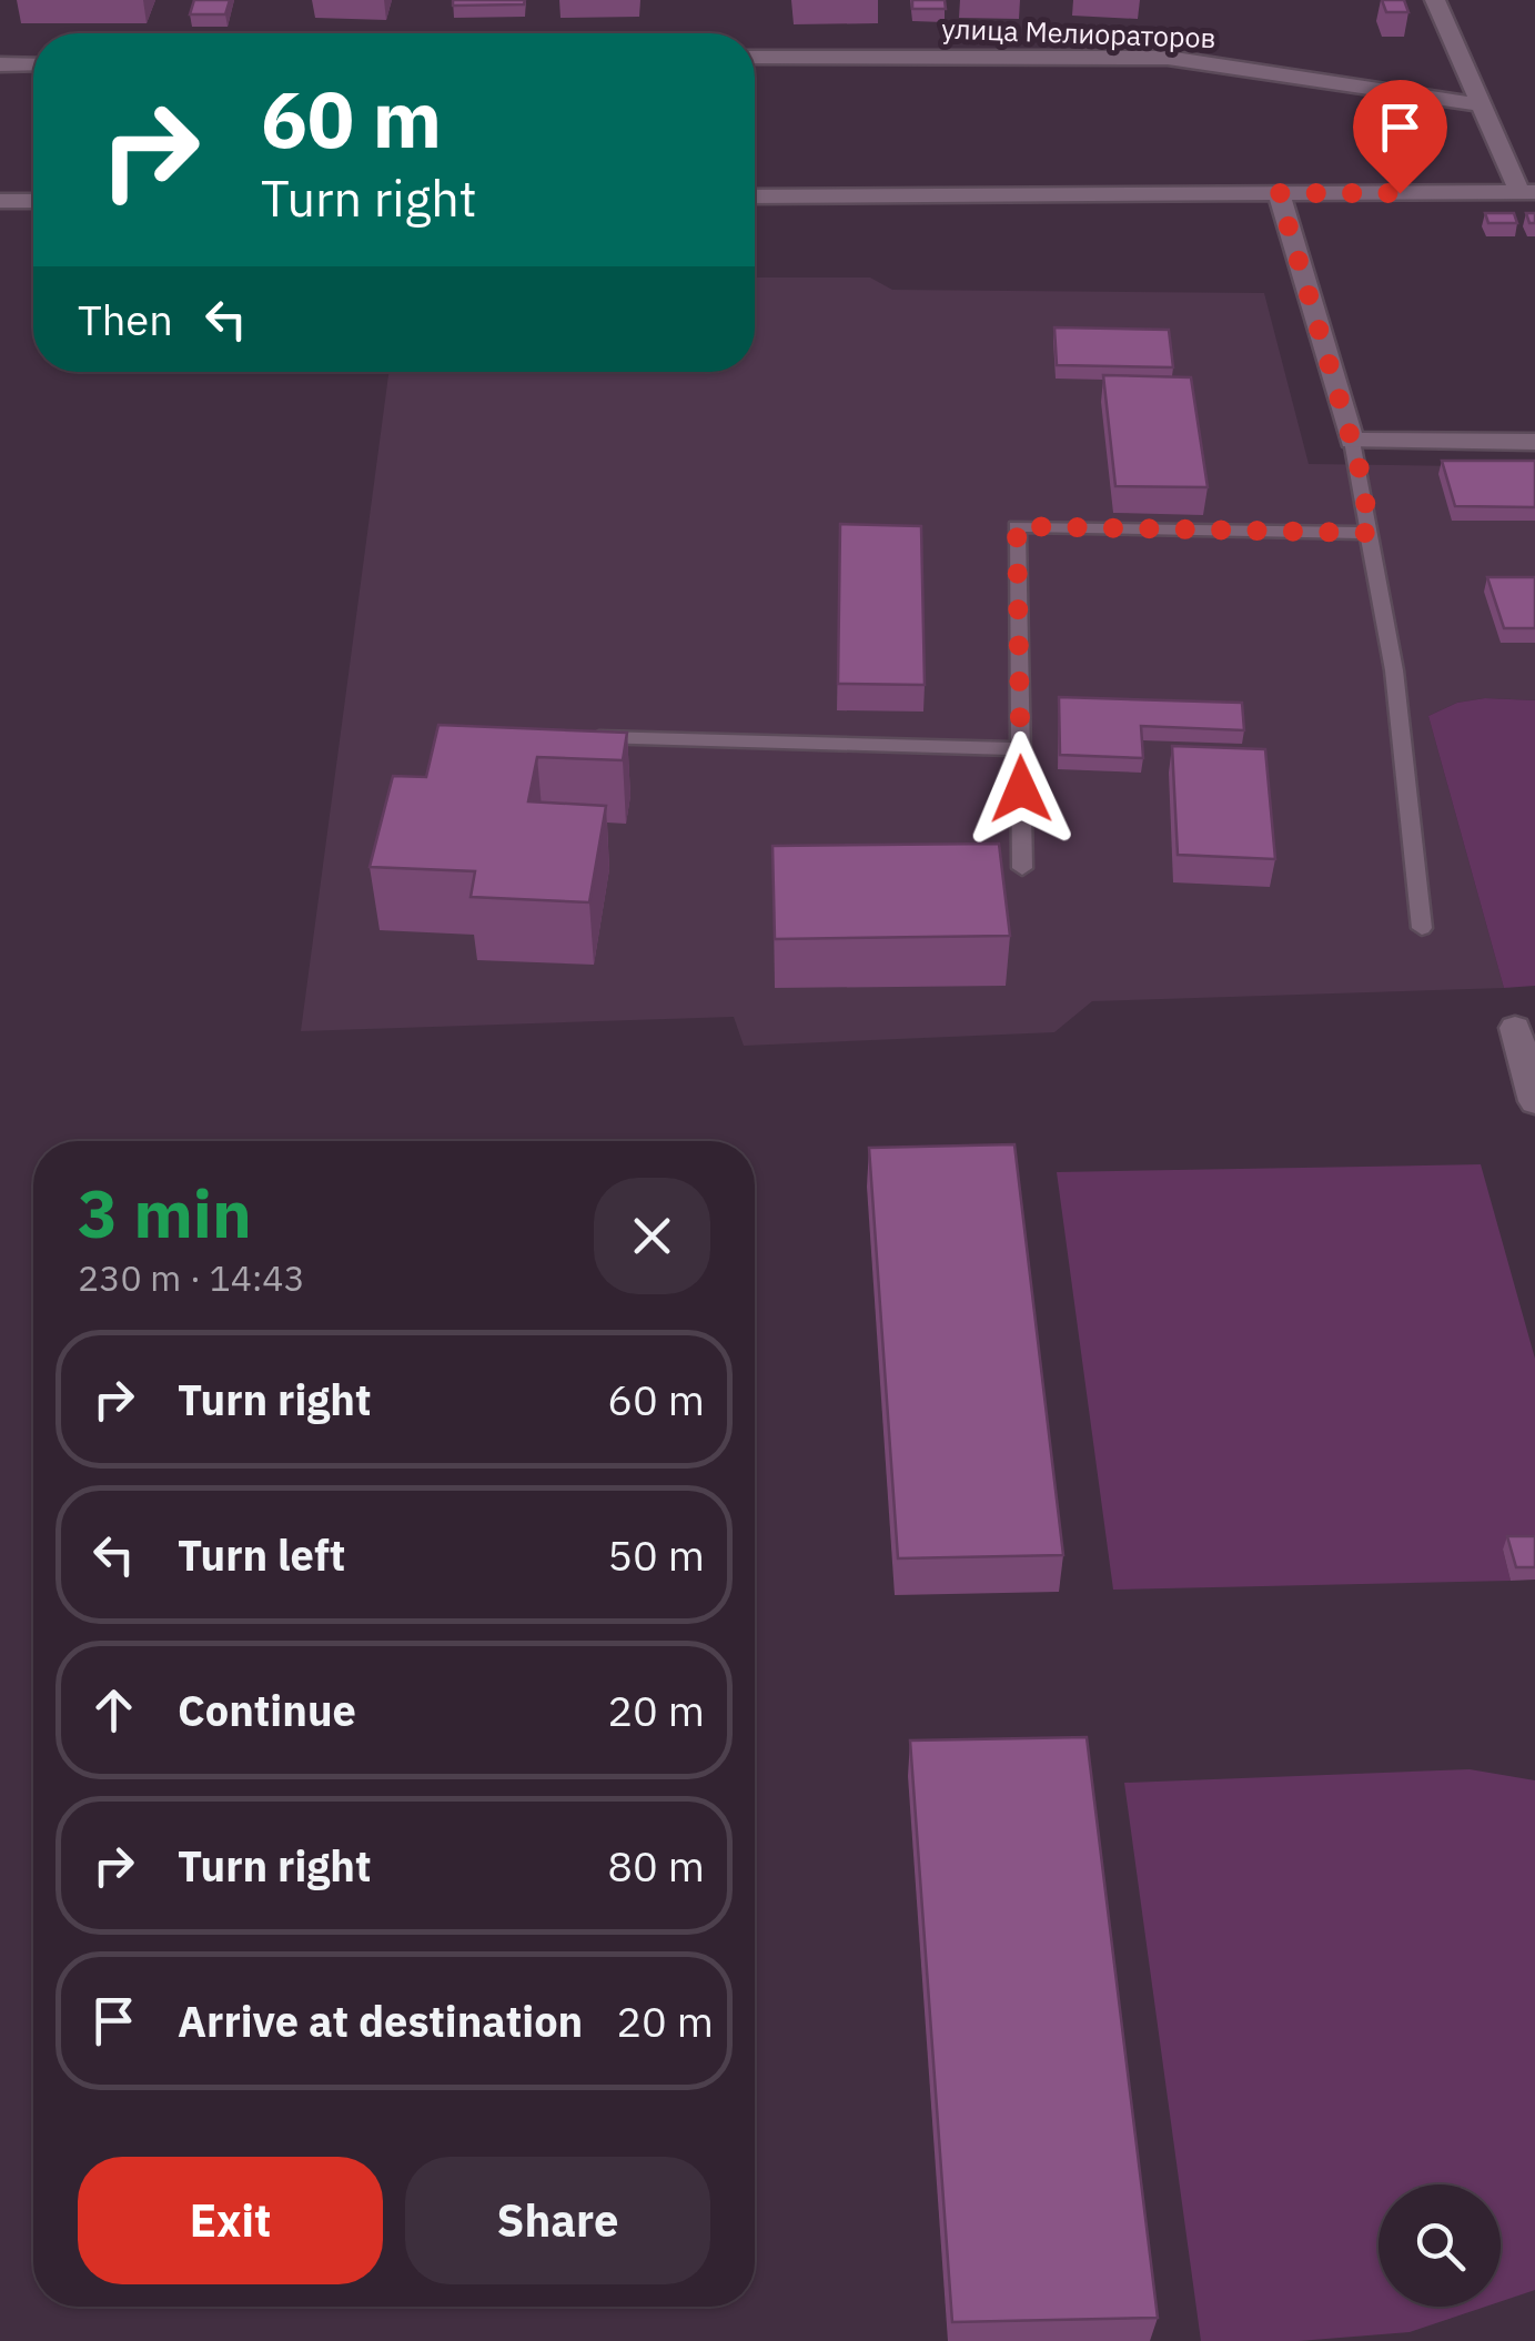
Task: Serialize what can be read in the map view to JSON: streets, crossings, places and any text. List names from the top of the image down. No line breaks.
{"streets":{"street":["улица Мелиораторов"]},"page":{"turn":["60 m","Turn right"],"then":"Then","heading":["3 min","230 m · 14:43"],"list":[{"name":"Turn right","value":"60 m"},{"name":"Turn left","value":"50 m"},{"name":"Continue","value":"20 m"},{"name":"Turn right","value":"80 m"},{"name":"Arrive at destination","value":"20 m"}],"buttons":["Exit","Share"]}}
